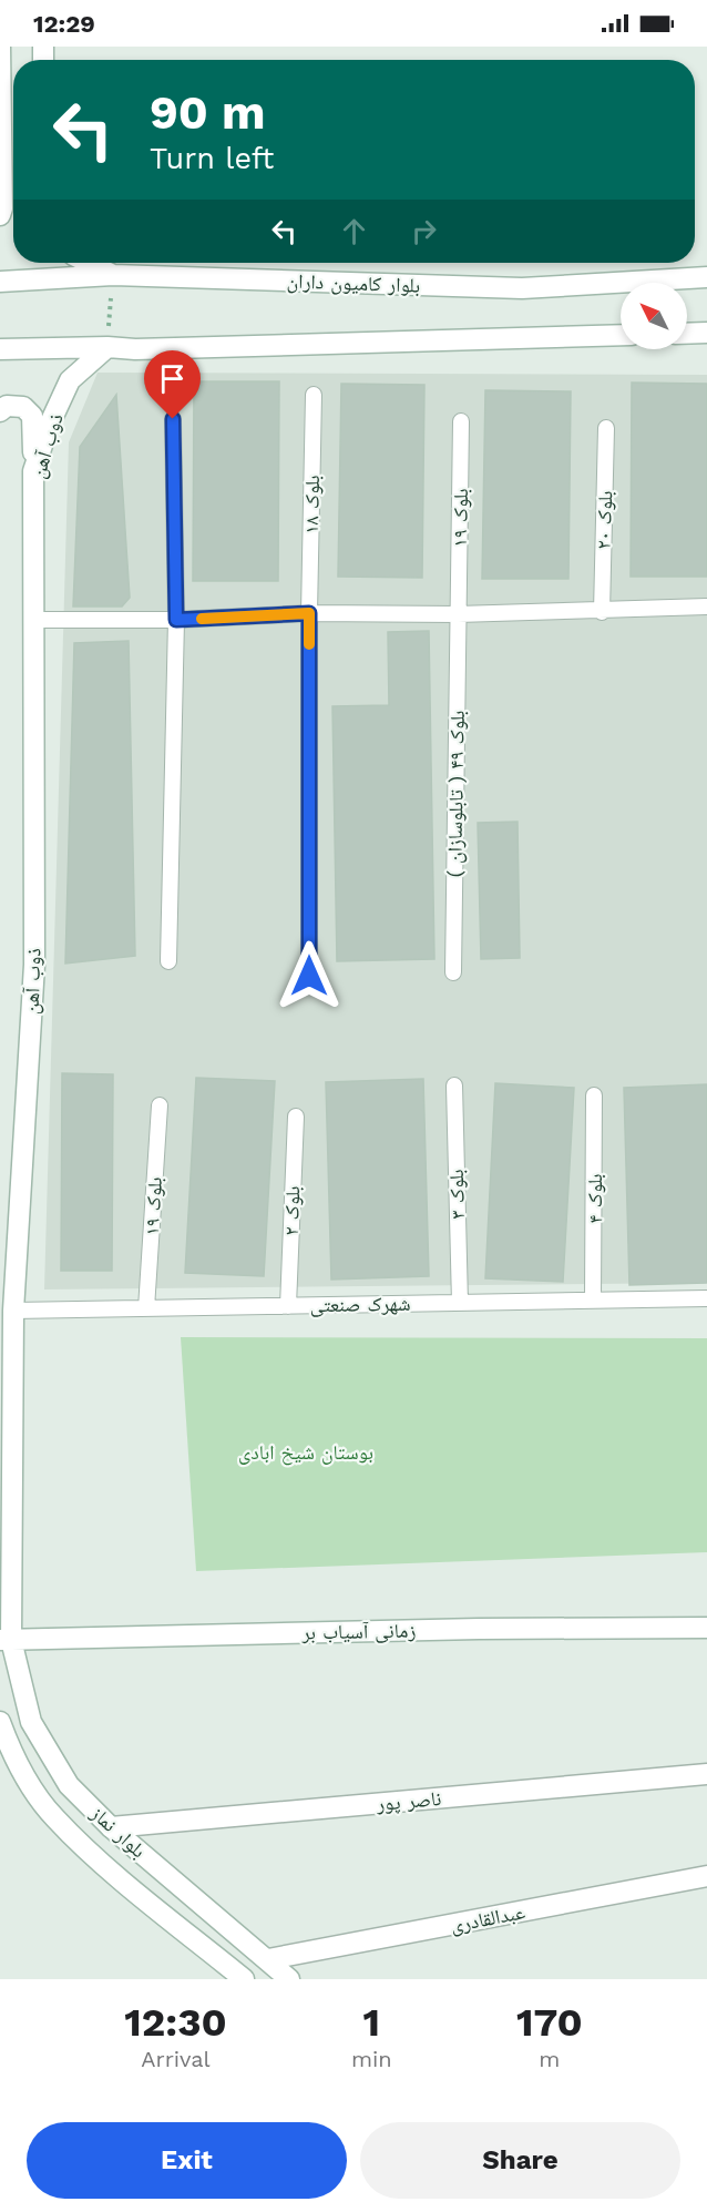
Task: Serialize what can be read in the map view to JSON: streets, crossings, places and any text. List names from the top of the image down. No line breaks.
{"streets":{"main road":["بلوار کامیون داران","ذوب آهن","زمانی آسیاب بر","ناصر پور","بلوار نماز","عبدالقادری"],"lane":["بلوک ۱۸","بلوک ۱۹","بلوک ۲۰","بلوک ۴۹ ( تابلوسازان )","بلوک ۳","بلوک ۴","بلوک ۲","شهرک صنعتی"]},"crossings":[["ذوب آهن","شهرک صنعتی"],["ذوب آهن","زمانی آسیاب بر"],["ذوب آهن","بلوار نماز"],["بلوک ۱۹","بلوک ۴۹ ( تابلوسازان )"],["بلوک ۱۹","شهرک صنعتی"],["بلوک ۳","شهرک صنعتی"],["بلوک ۴","شهرک صنعتی"],["بلوک ۲","شهرک صنعتی"],["زمانی آسیاب بر","بلوار نماز"],["ناصر پور","بلوار نماز"],["بلوار نماز","عبدالقادری"]],"parks":["بوستان شیخ ابادی"],"north":"top left","page":{"status":"12:29","turn":["90 m","Turn left"],"eta":["12:30","Arrival","1","min","170","m"],"buttons":["Exit","Share"]}}
